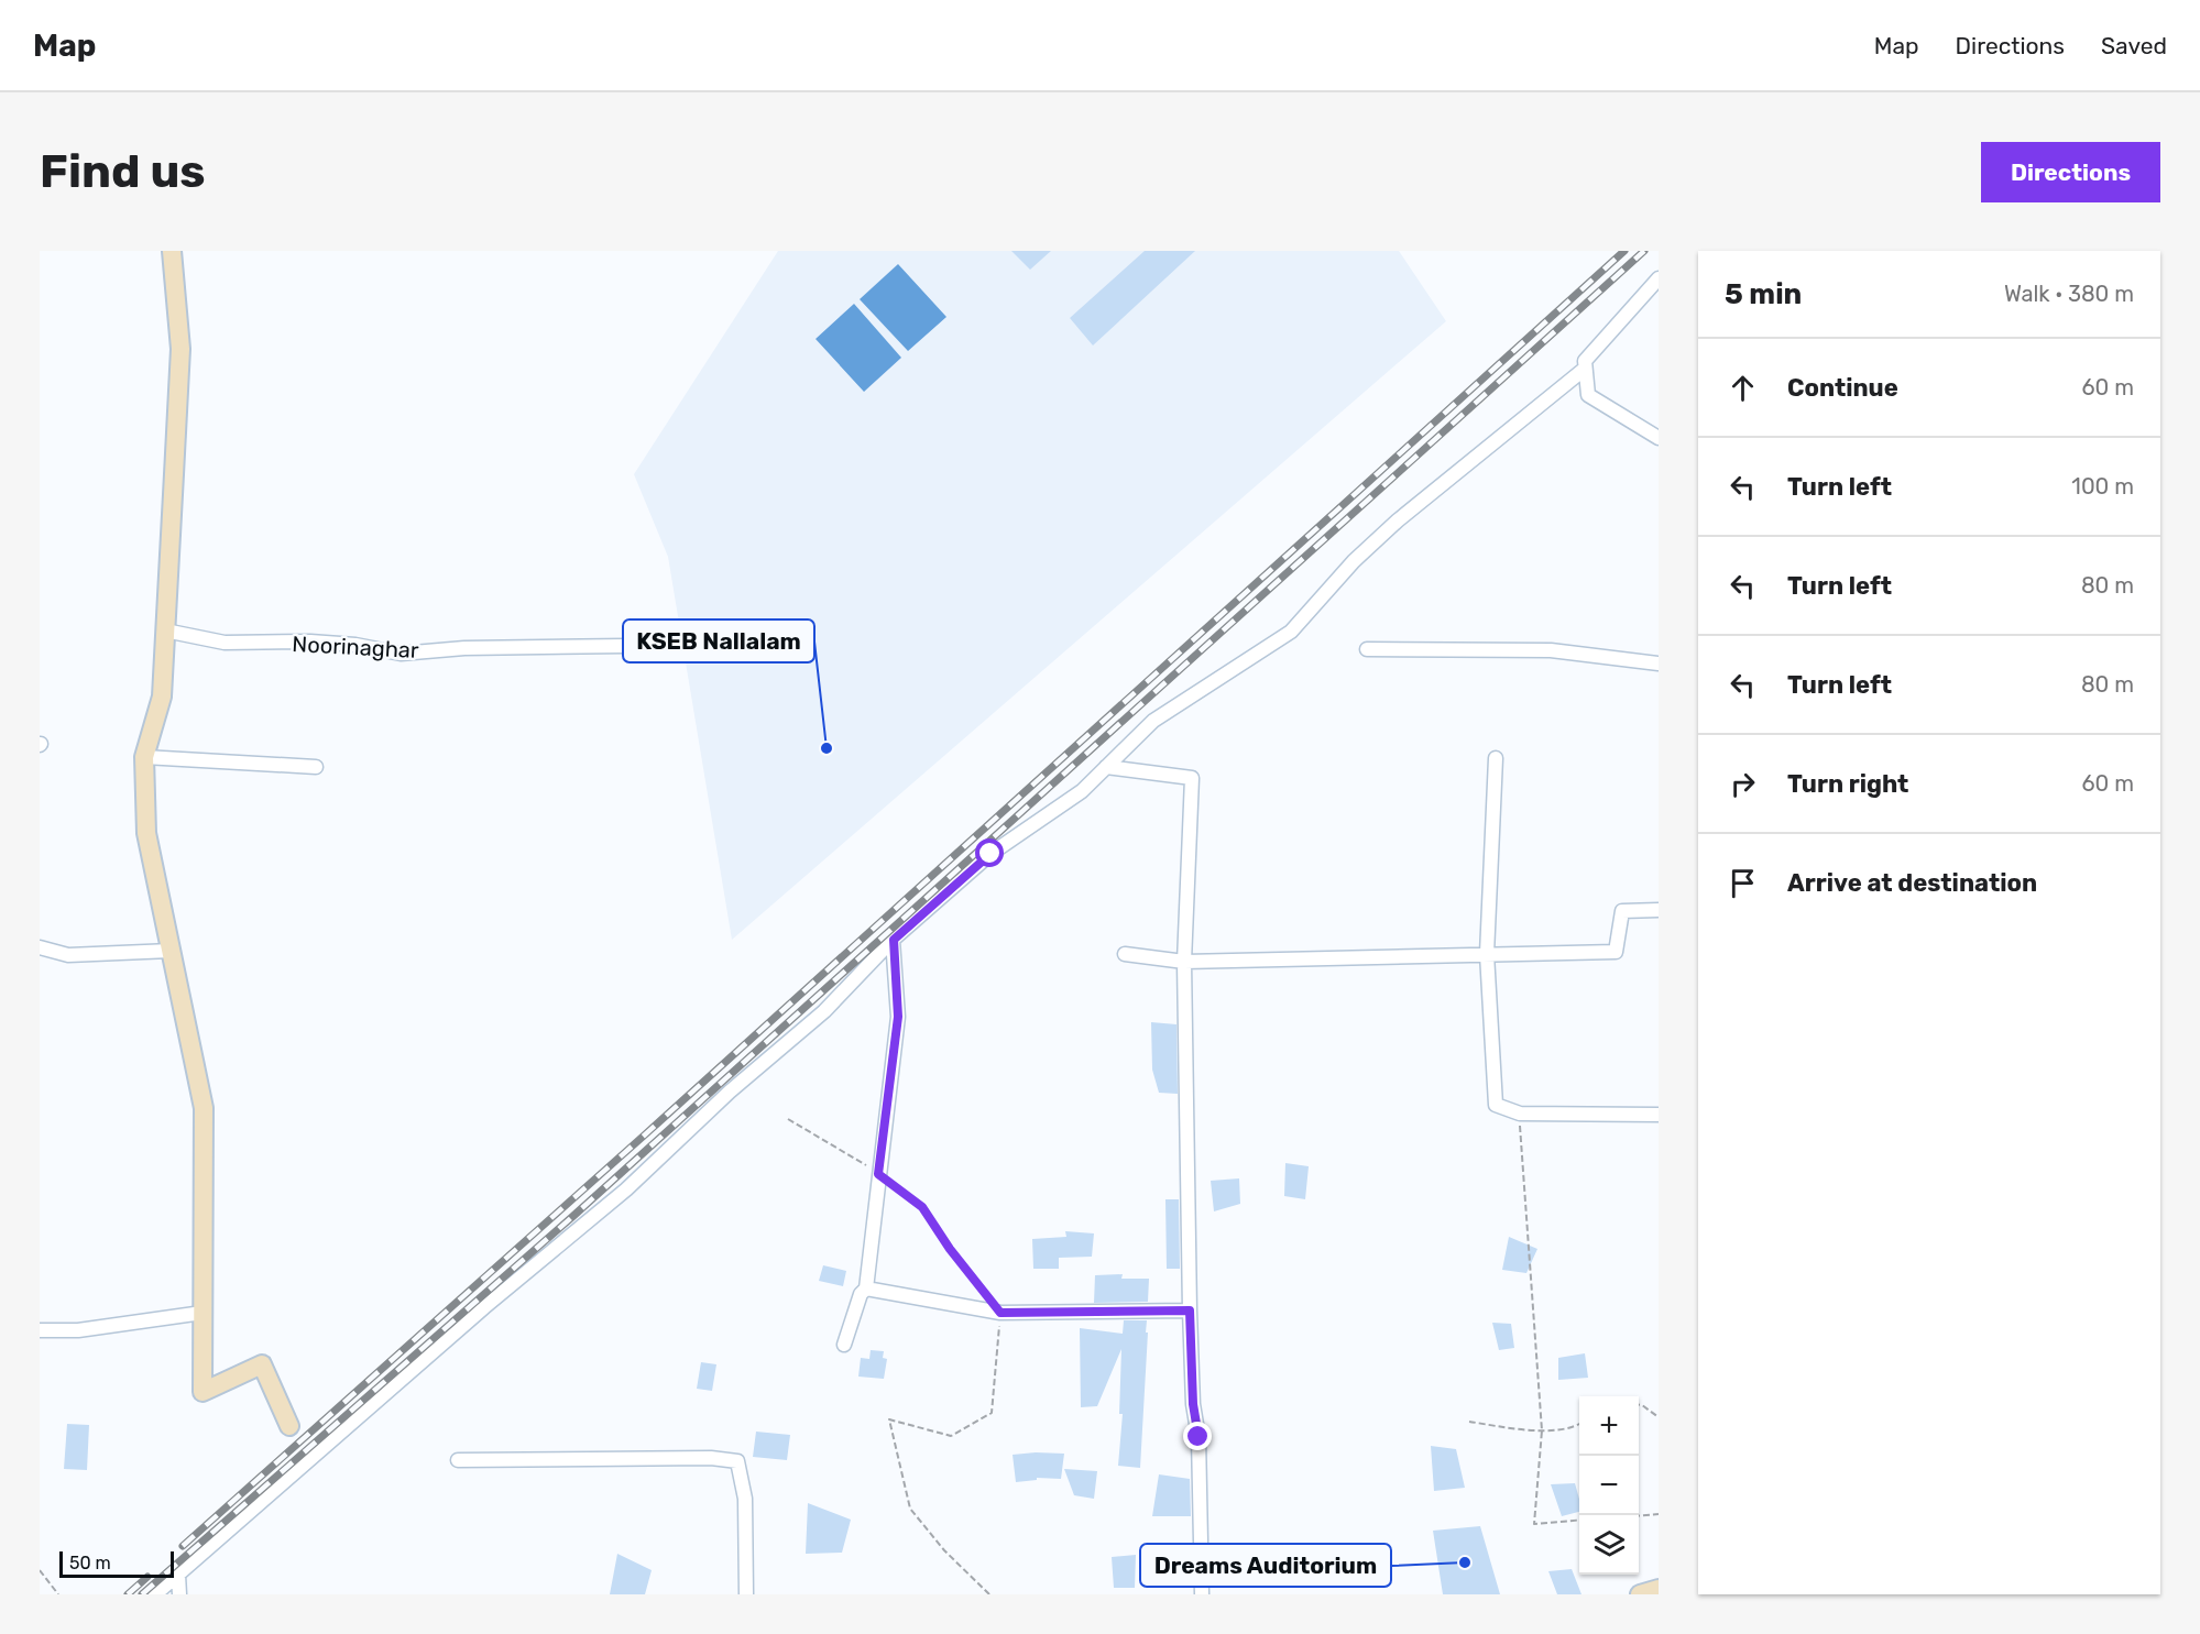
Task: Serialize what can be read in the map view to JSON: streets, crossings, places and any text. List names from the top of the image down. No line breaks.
{"streets":{"street":["Noorinaghar"]},"places":["KSEB Nallalam","Dreams Auditorium"],"scale_bar":"50 m","page":{"header":"Map","nav":["Map","Directions","Saved"],"buttons":"Directions","title":"Find us","heading":["5 min","Walk · 380 m"],"list":[["Continue","60 m"],["Turn left","100 m"],["Turn left","80 m"],["Turn left","80 m"],["Turn right","60 m"],"Arrive at destination"],"map_buttons":["+","−"],"scale":"50 m"}}
